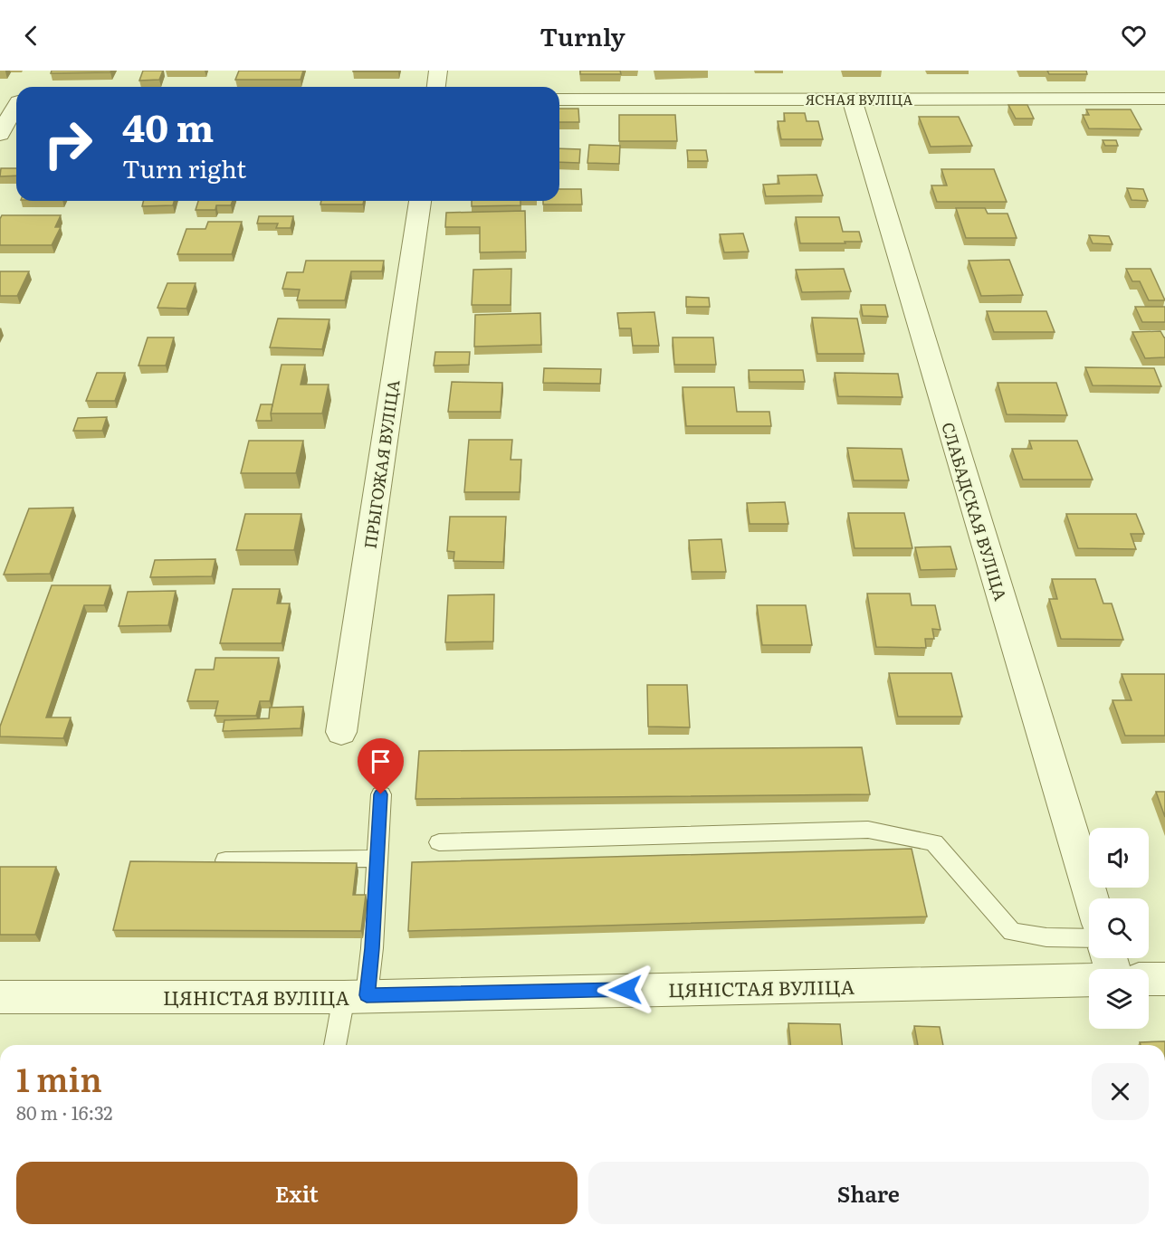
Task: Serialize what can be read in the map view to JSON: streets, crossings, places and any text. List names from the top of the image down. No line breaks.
{"streets":{"street":["ЯСНАЯ ВУЛІЦА","ПРЫГОЖАЯ ВУЛІЦА","СЛАБАДСКАЯ ВУЛІЦА","ЦЯНІСТАЯ ВУЛІЦА"]},"crossings":[["ЯСНАЯ ВУЛІЦА","СЛАБАДСКАЯ ВУЛІЦА"]],"page":{"header":"Turnly","turn":["40 m","Turn right"],"heading":["1 min","80 m · 16:32"],"buttons":["Exit","Share"]}}
